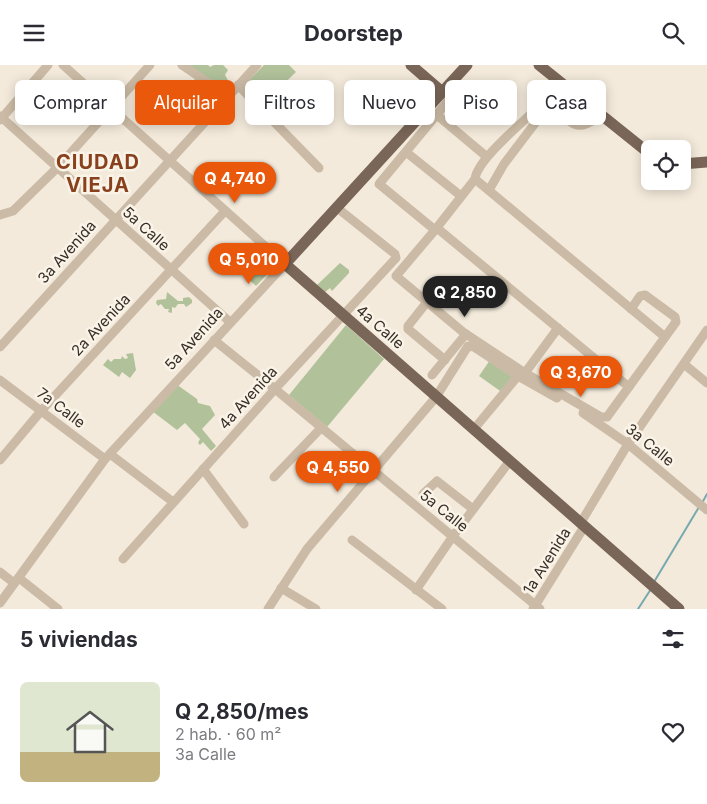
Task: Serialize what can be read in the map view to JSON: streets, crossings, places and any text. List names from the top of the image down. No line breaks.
{"streets":{"main road":["4a Calle","5a Avenida"],"street":["5a Calle","3a Avenida","2a Avenida","4a Avenida","7a Calle","3a Calle","1a Avenida"]},"crossings":[["5a Calle","3a Avenida"],["5a Calle","2a Avenida"],["5a Calle","5a Avenida"],["5a Calle","4a Avenida"],["5a Calle","1a Avenida"],["3a Avenida","4a Calle"],["2a Avenida","4a Calle"],["2a Avenida","7a Calle"],["4a Calle","5a Avenida"],["4a Calle","4a Avenida"],["4a Calle","3a Calle"],["4a Calle","1a Avenida"],["5a Avenida","4a Avenida"],["5a Avenida","7a Calle"],["4a Avenida","7a Calle"],["3a Calle","1a Avenida"]],"districts":["CIUDAD VIEJA"],"page":{"header":"Doorstep","chip":["Comprar","Alquilar","Filtros","Nuevo","Piso","Casa"],"price":["Q 4,740","Q 5,010","Q 2,850","Q 3,670","Q 4,550"],"heading":"5 viviendas","list":[{"name":"Q 2,850/mes","note":"2 hab. · 60 m² · 3a Calle"}]}}
